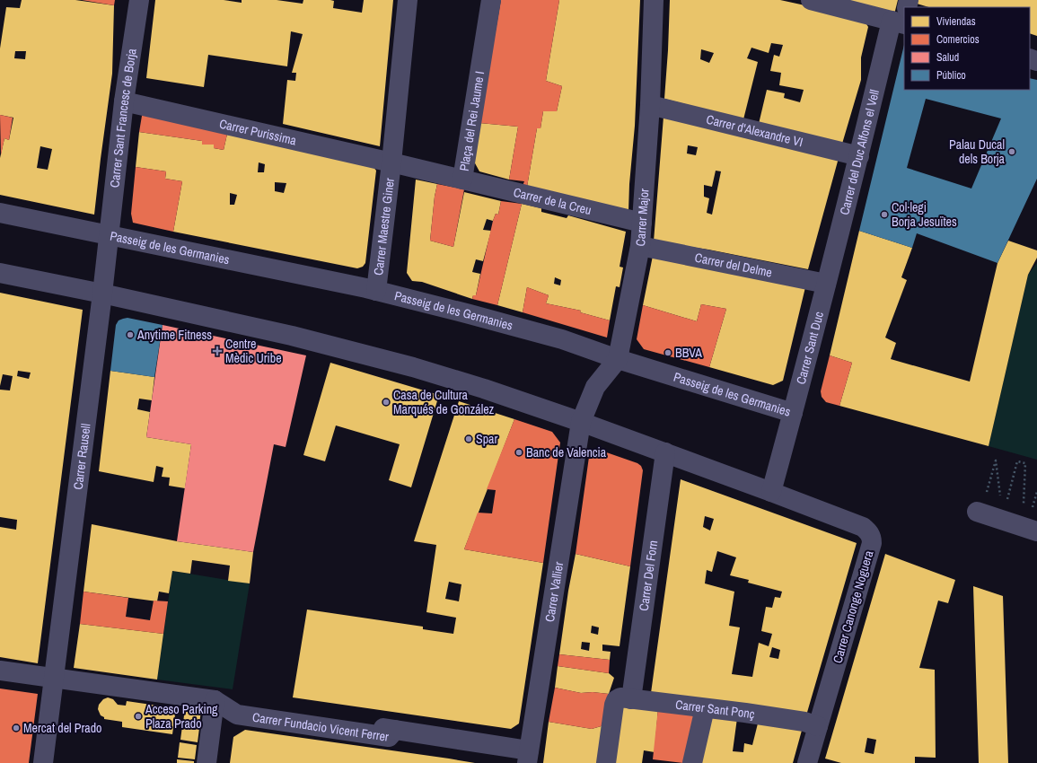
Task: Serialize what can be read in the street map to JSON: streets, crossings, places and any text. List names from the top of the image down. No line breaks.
{"streets":{"street":["Carrer Sant Francesc de Borja","Plaça del Rei Jaume I","Carrer d'Alexandre VI","Carrer Purissima","Carrer del Duc Alfons el Vell","Carrer de la Creu","Carrer Major","Carrer Maestre Giner","Passeig de les Germanies","Carrer del Delme","Carrer Sant Duc","Carrer Rausell","Carrer Del Forn","Carrer Vallier","Carrer Canonge Noguera","Carrer Sant Ponç","Carrer Fundacio Vicent Ferrer"]},"crossings":[["Carrer Sant Francesc de Borja","Carrer Purissima"],["Carrer Sant Francesc de Borja","Passeig de les Germanies"],["Carrer Sant Francesc de Borja","Carrer Rausell"],["Plaça del Rei Jaume I","Carrer Purissima"],["Plaça del Rei Jaume I","Carrer de la Creu"],["Plaça del Rei Jaume I","Carrer Maestre Giner"],["Carrer d'Alexandre VI","Carrer del Duc Alfons el Vell"],["Carrer d'Alexandre VI","Carrer Major"],["Carrer Purissima","Carrer Maestre Giner"],["Carrer del Duc Alfons el Vell","Carrer del Delme"],["Carrer del Duc Alfons el Vell","Carrer Sant Duc"],["Carrer de la Creu","Carrer Major"],["Carrer Major","Passeig de les Germanies"],["Carrer Major","Carrer del Delme"],["Carrer Major","Carrer Vallier"],["Carrer Maestre Giner","Passeig de les Germanies"],["Passeig de les Germanies","Carrer Sant Duc"],["Passeig de les Germanies","Carrer Rausell"],["Passeig de les Germanies","Carrer Canonge Noguera"],["Carrer del Delme","Carrer Sant Duc"],["Carrer Del Forn","Carrer Sant Ponç"],["Carrer Vallier","Carrer Fundacio Vicent Ferrer"],["Carrer Canonge Noguera","Carrer Sant Ponç"]],"places":{"other":["Palau Ducal dels Borja","Col·legi Borja Jesuïtes","Anytime Fitness","BBVA","Casa de Cultura Marqués de González","Spar","Banc de Valencia","Acceso Parking Plaza Prado","Mercat del Prado"],"health":["Centre Mèdic Uribe"]},"legend":["Viviendas","Comercios","Salud","Público"]}
